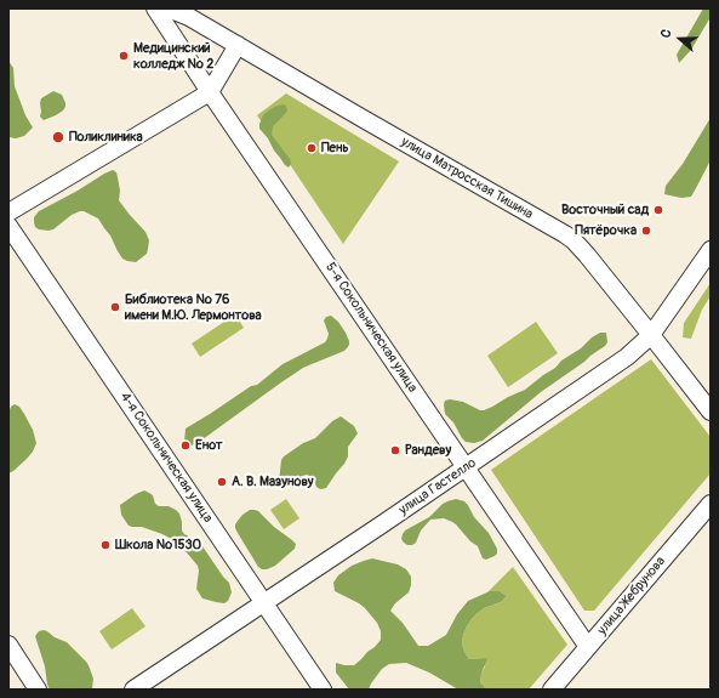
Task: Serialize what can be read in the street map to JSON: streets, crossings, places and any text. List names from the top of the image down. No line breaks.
{"streets":{"street":["улица Матросская Тишина","5-я Сокольническая улица","4-я Сокольническая улица","улица Гастелло","улица Жебрунова"]},"crossings":[["улица Матросская Тишина","улица Гастелло"],["5-я Сокольническая улица","улица Гастелло"],["5-я Сокольническая улица","улица Жебрунова"],["4-я Сокольническая улица","улица Гастелло"]],"places":["Медицинский колледж № 2","Поликлиника","Пень","Восточный сад","Пятёрочка","Библиотека № 76 имени М.Ю. Лермонтова","Енот","Рандеву","А. В. Мазунову","Школа №1530"],"north":"left"}
